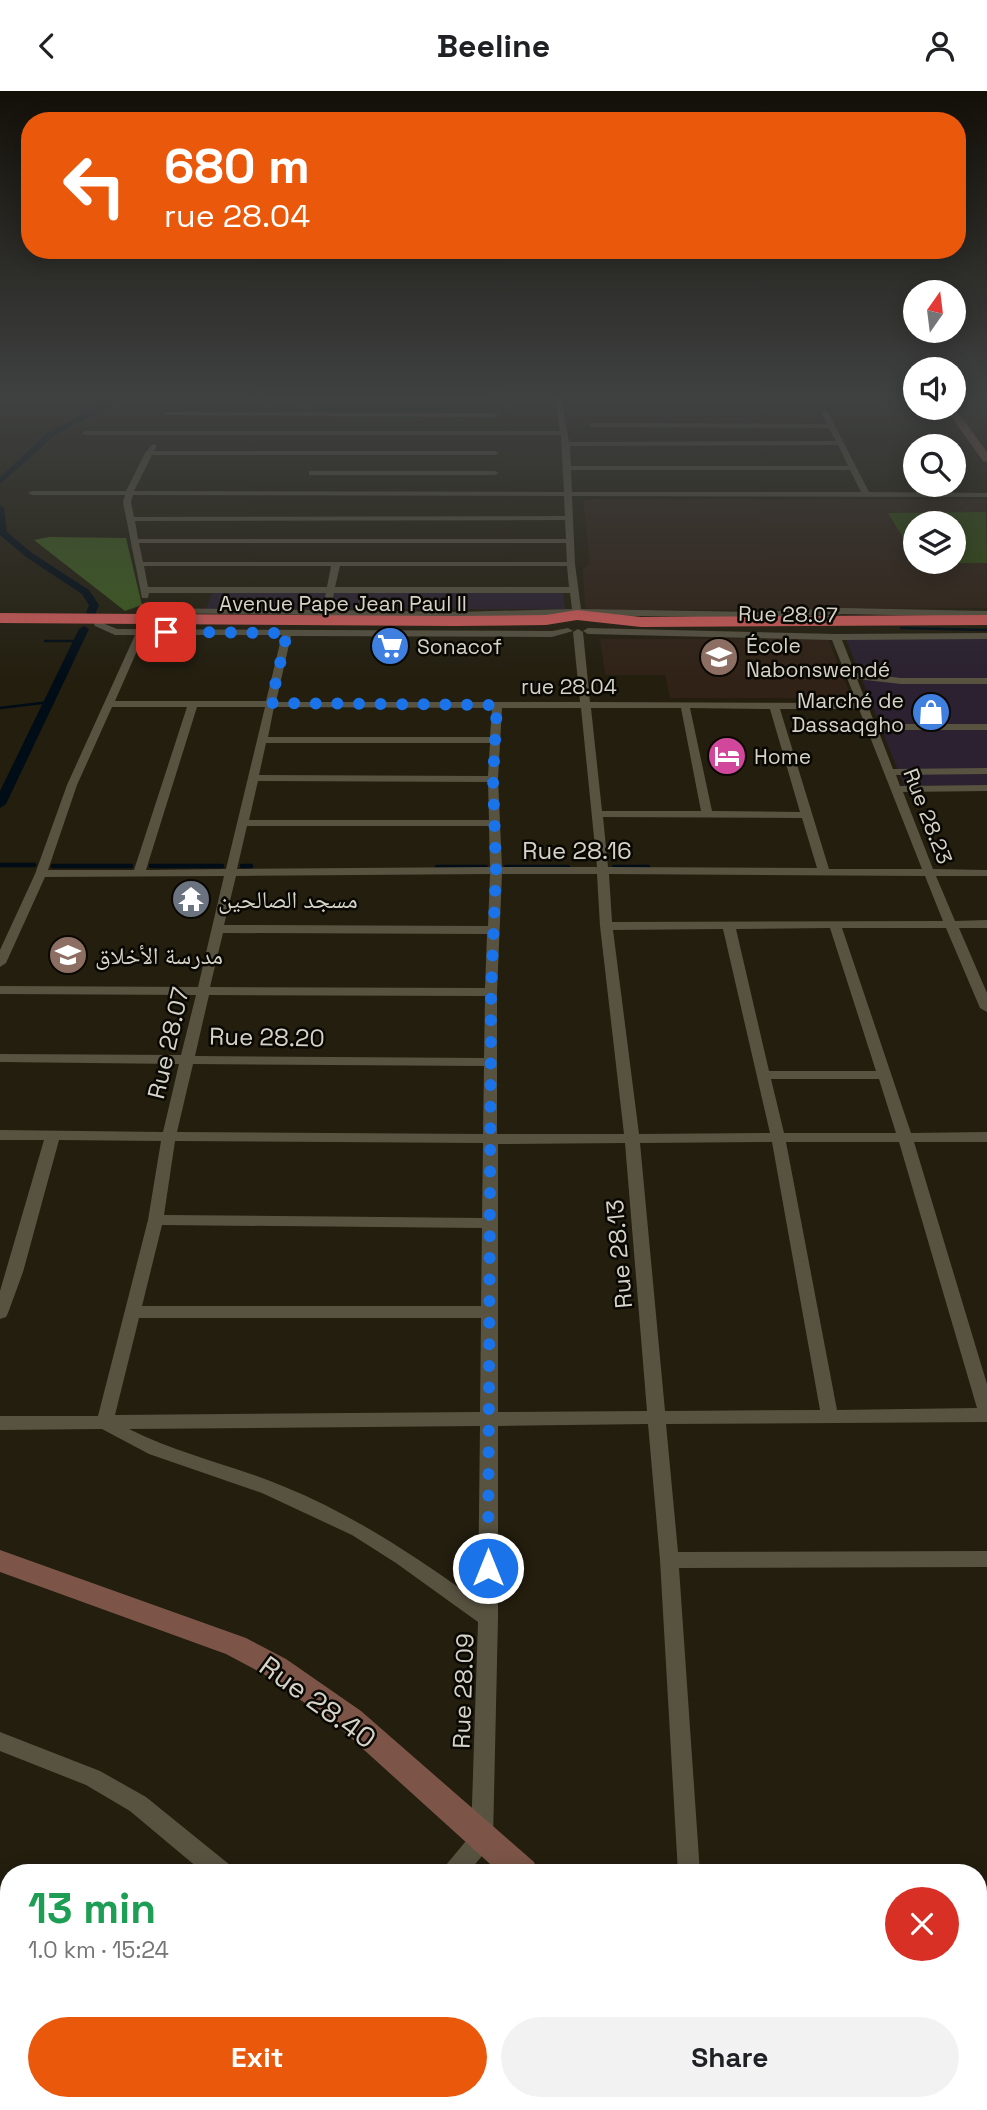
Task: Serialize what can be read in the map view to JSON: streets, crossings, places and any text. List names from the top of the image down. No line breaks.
{"streets":{"highway":["Avenue Pape Jean Paul II"],"street":["Rue 28.07","rue 28.04","Rue 28.23","Rue 28.16","Rue 28.20","Rue 28.13","Rue 28.09","Rue 28.40"]},"crossings":[["Avenue Pape Jean Paul II","Rue 28.07"],["Avenue Pape Jean Paul II","Rue 28.13"],["Rue 28.07","rue 28.04"],["Rue 28.07","Rue 28.23"],["Rue 28.07","Rue 28.16"],["Rue 28.07","Rue 28.20"],["Rue 28.07","Rue 28.13"],["rue 28.04","Rue 28.23"],["rue 28.04","Rue 28.13"],["rue 28.04","Rue 28.09"],["Rue 28.23","Rue 28.16"],["Rue 28.16","Rue 28.13"],["Rue 28.16","Rue 28.09"],["Rue 28.20","Rue 28.09"],["Rue 28.09","Rue 28.40"]],"places":{"supermarket":["Sonacof"],"school or university":["École Nabonswendé","مدرسة الأخلاق"],"shop":["Marché de Dassaqgho"],"hotel":["Home"],"temple":["مسجد الصالحين"]},"north":"top","page":{"header":"Beeline","turn":["680 m","rue 28.04"],"heading":["13 min","1.0 km · 15:24"],"buttons":["Exit","Share"]}}
